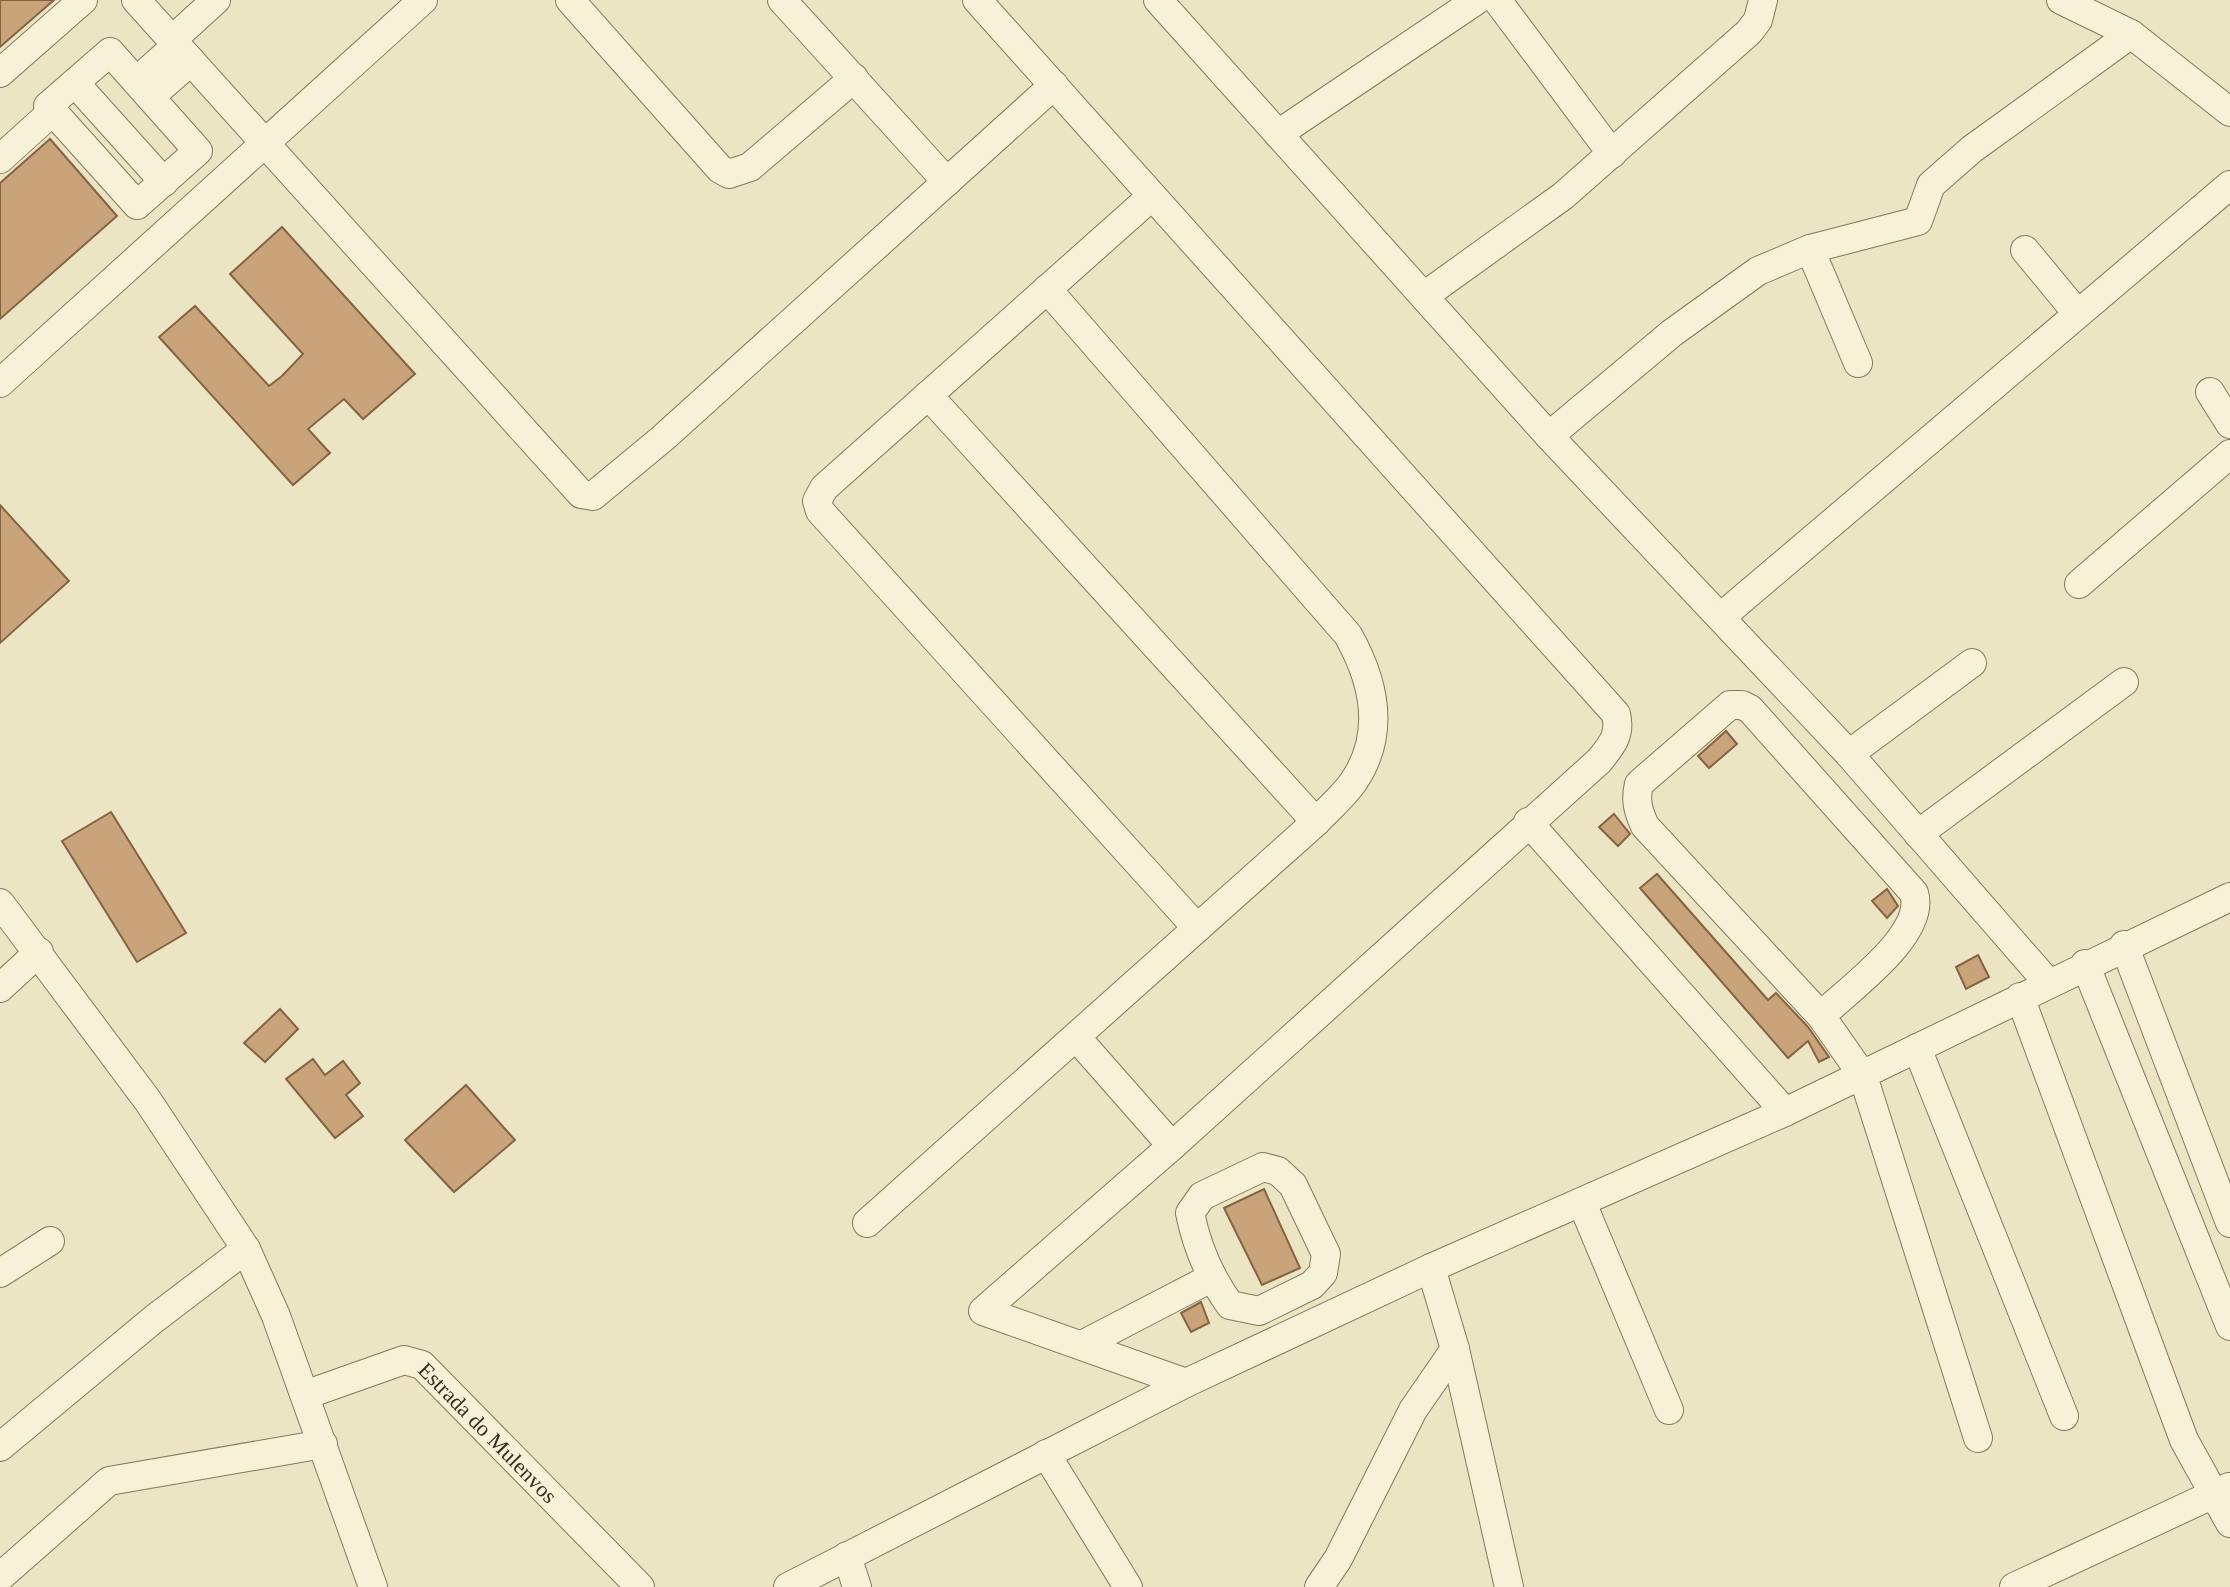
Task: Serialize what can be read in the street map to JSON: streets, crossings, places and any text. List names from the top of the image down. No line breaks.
{"streets":{"street":["Estrada do Mulenvos"]}}
